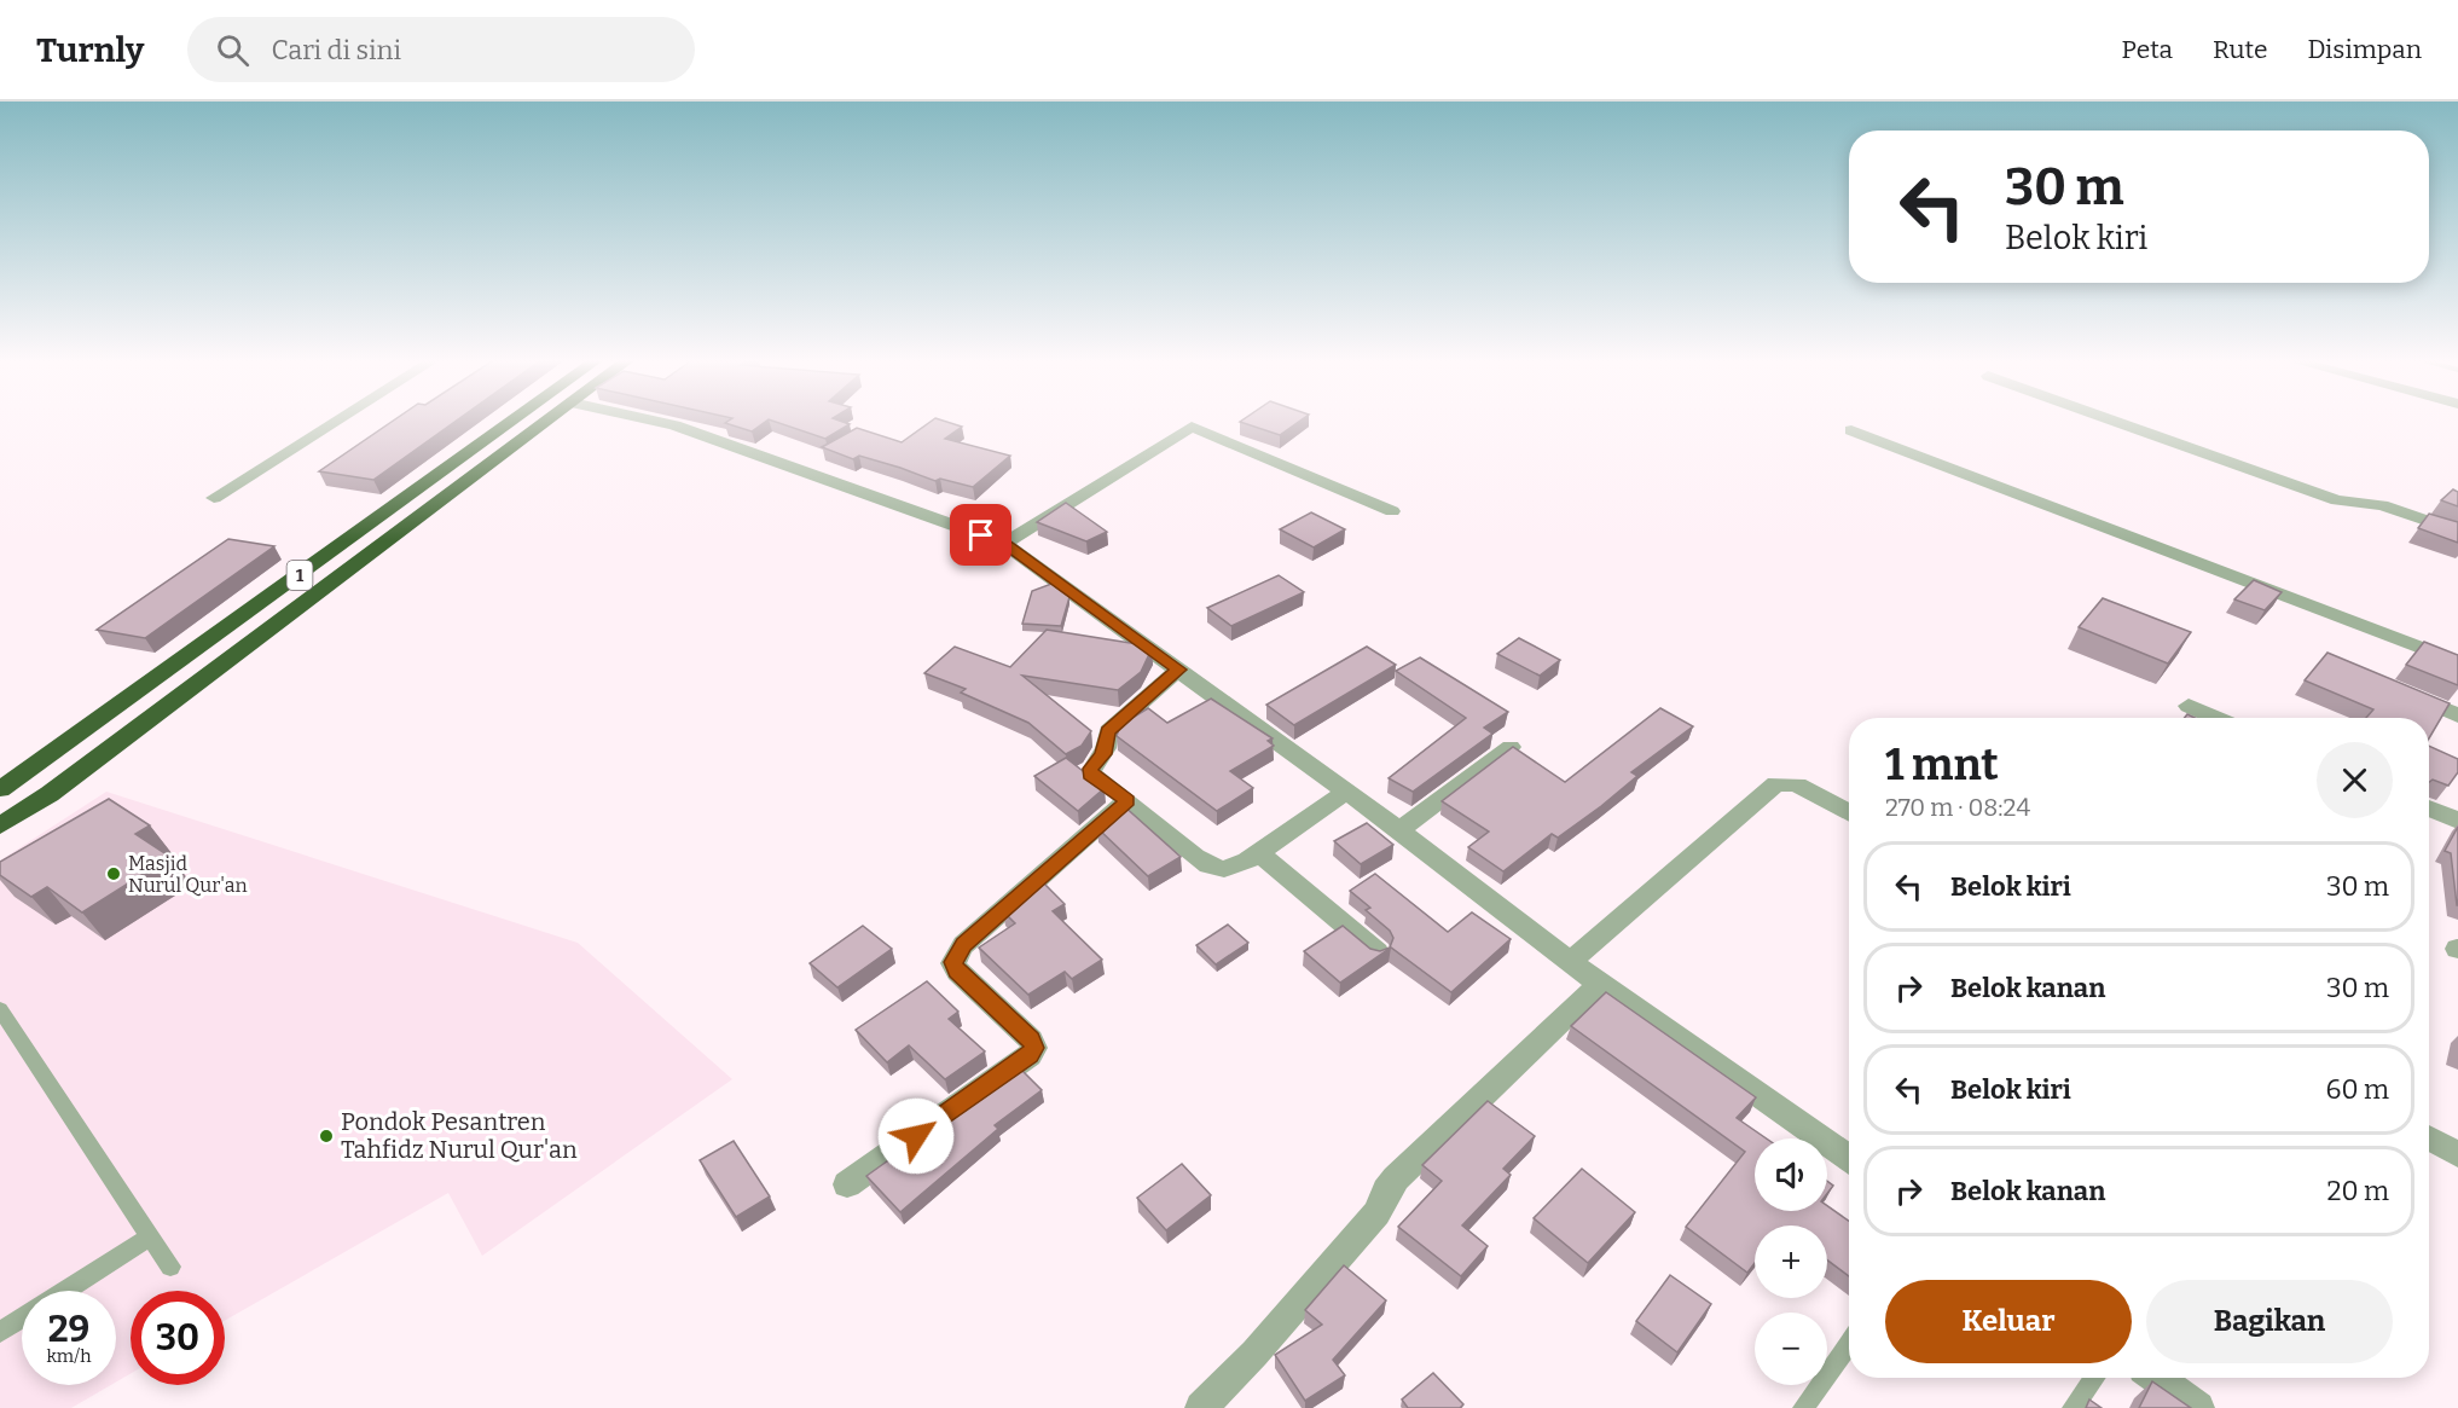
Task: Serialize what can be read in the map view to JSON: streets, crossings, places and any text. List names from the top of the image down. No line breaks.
{"streets":{"highway":["1"]},"places":["Masjid Nurul Qur'an","Pondok Pesantren Tahfidz Nurul Qur'an"],"page":{"header":"Turnly","search":"Cari di sini","nav":["Peta","Rute","Disimpan"],"turn":["30 m","Belok kiri"],"heading":["1 mnt","270 m · 08:24"],"list":[{"name":"Belok kiri","value":"30 m"},{"name":"Belok kanan","value":"30 m"},{"name":"Belok kiri","value":"60 m"},{"name":"Belok kanan","value":"20 m"}],"map_buttons":["+","−"],"buttons":["Keluar","Bagikan"],"speed":"29 km/h","limit":"30"}}
